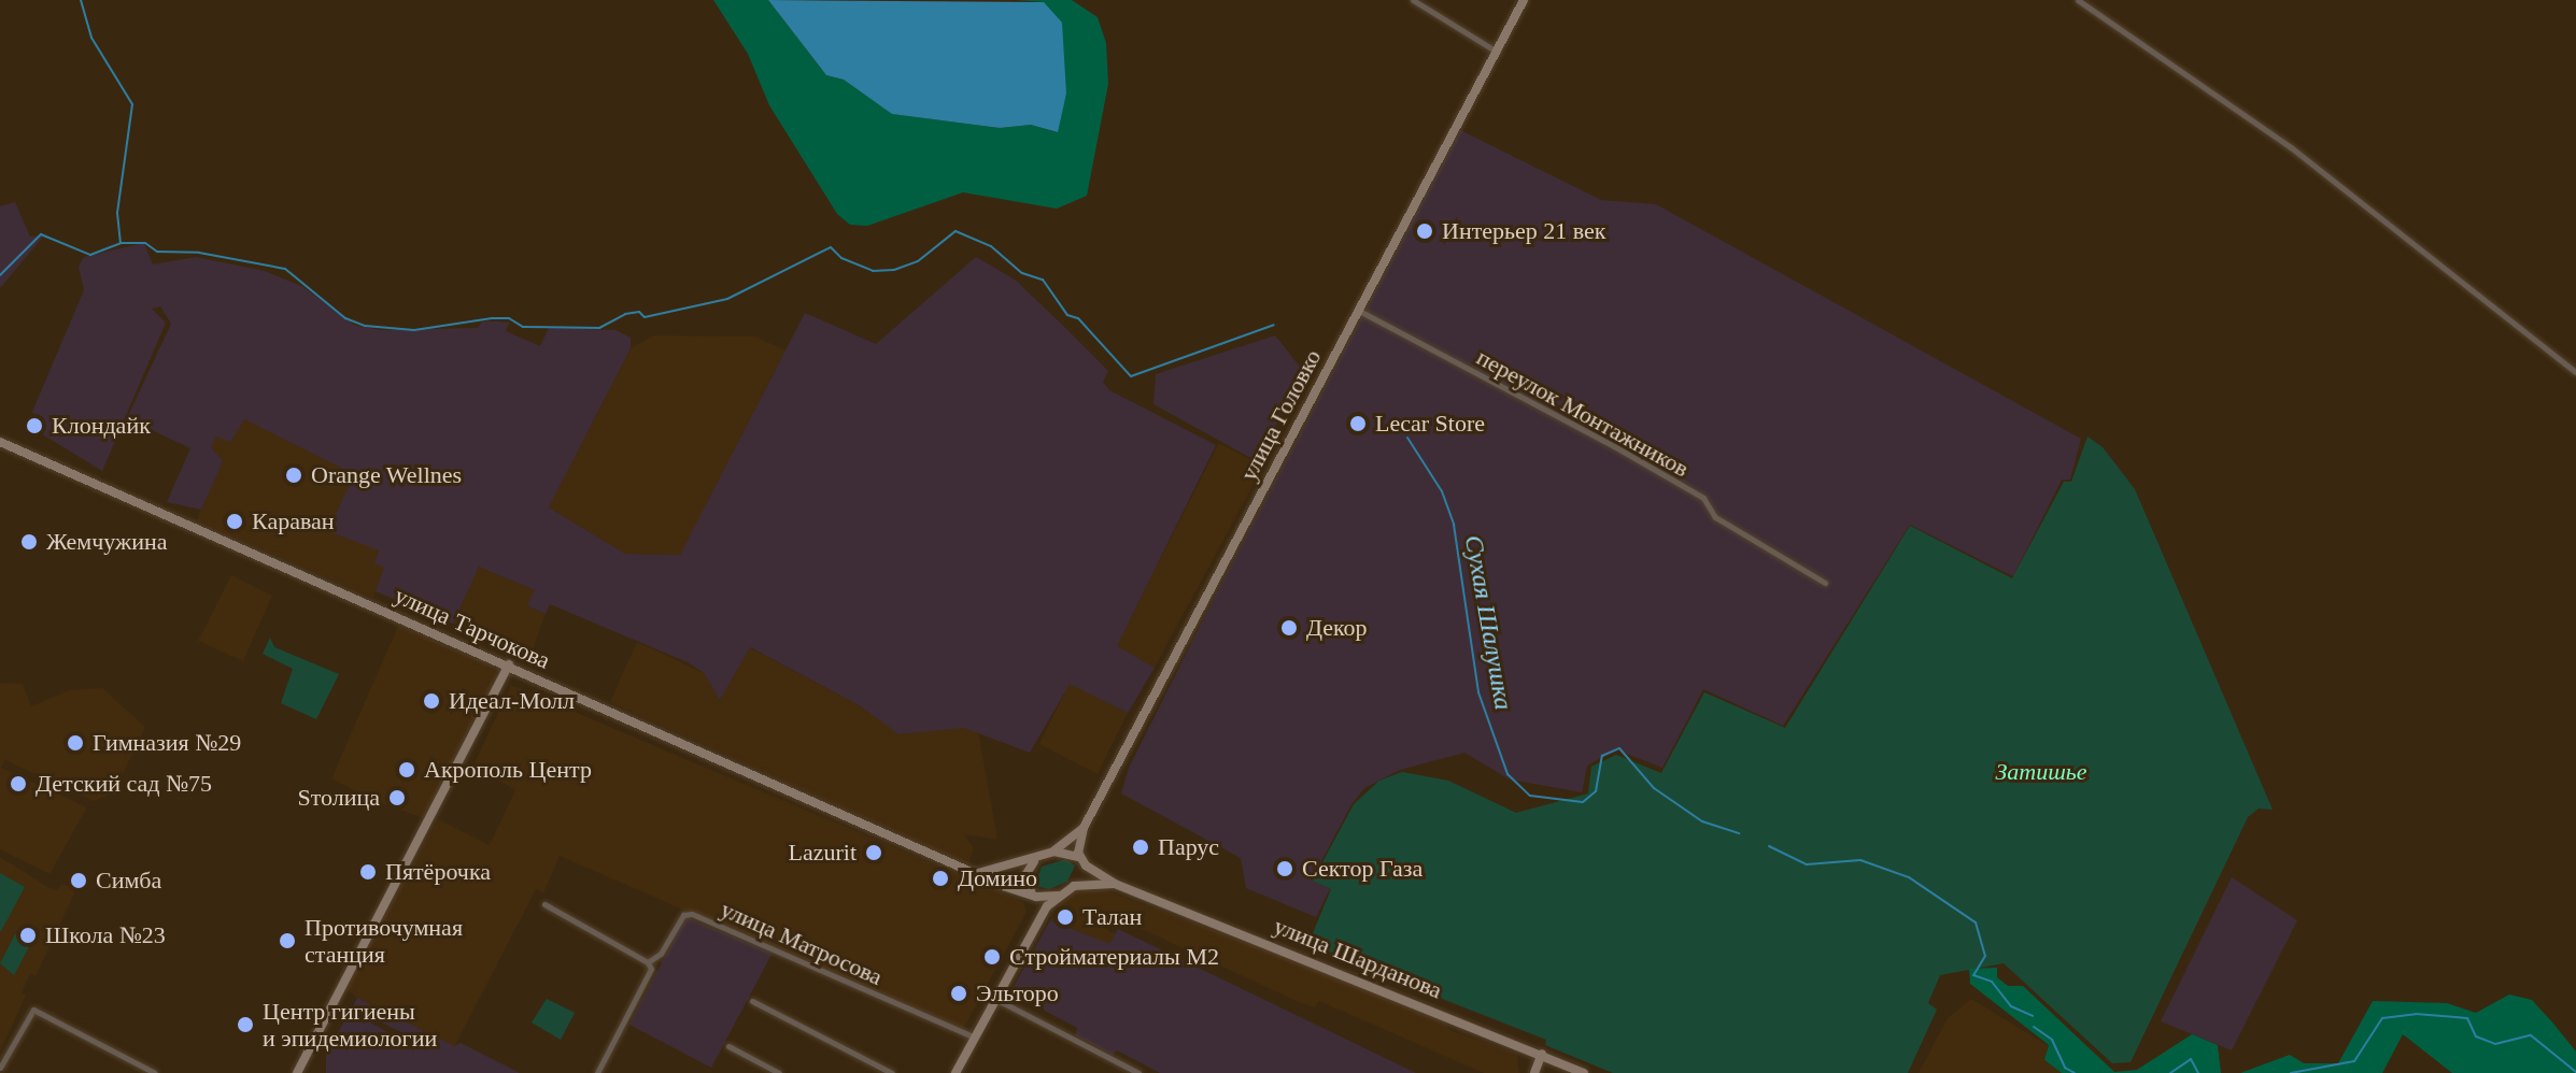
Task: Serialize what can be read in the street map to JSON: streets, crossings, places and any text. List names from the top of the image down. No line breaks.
{"streets":{"main road":["улица Головко","улица Тарчокова","улица Шарданова"],"street":["переулок Монтажников","улица Матросова"]},"crossings":[["переулок Монтажников","улица Головко"]],"water":["Сухая Шалушка"],"parks":["Затишье"],"places":["Интерьер 21 век","Lecar Store","Клондайк","Orange Wellnes","Караван","Жемчужина","Декор","Идеал-Молл","Гимназия №29","Акрополь Центр","Детский сад №75","Sтолица","Парус","Lazurit","Сектор Газа","Пятёрочка","Домино","Симба","Талан","Школа №23","Противочумная станция","Стройматериалы М2","Эльторо","Центр гигиены и эпидемиологии"]}
